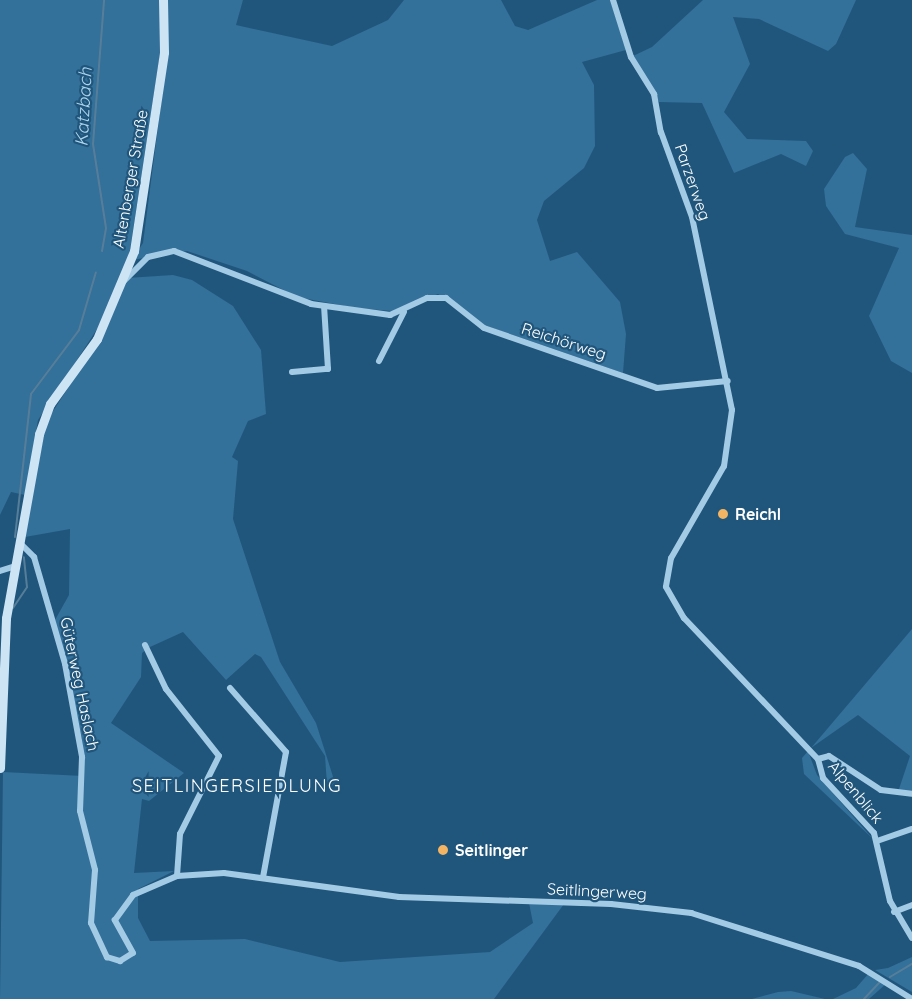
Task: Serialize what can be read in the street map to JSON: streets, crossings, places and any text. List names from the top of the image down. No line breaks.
{"streets":{"street":["Altenberger Straße","Parzerweg","Reichörweg","Güterweg Haslach","Alpenblick","Seitlingerweg"]},"crossings":[["Altenberger Straße","Reichörweg"],["Altenberger Straße","Güterweg Haslach"],["Parzerweg","Reichörweg"],["Parzerweg","Alpenblick"],["Güterweg Haslach","Seitlingerweg"]],"districts":["SEITLINGERSIEDLUNG"],"water":["Katzbach"],"places":["Reichl","Seitlinger"]}
